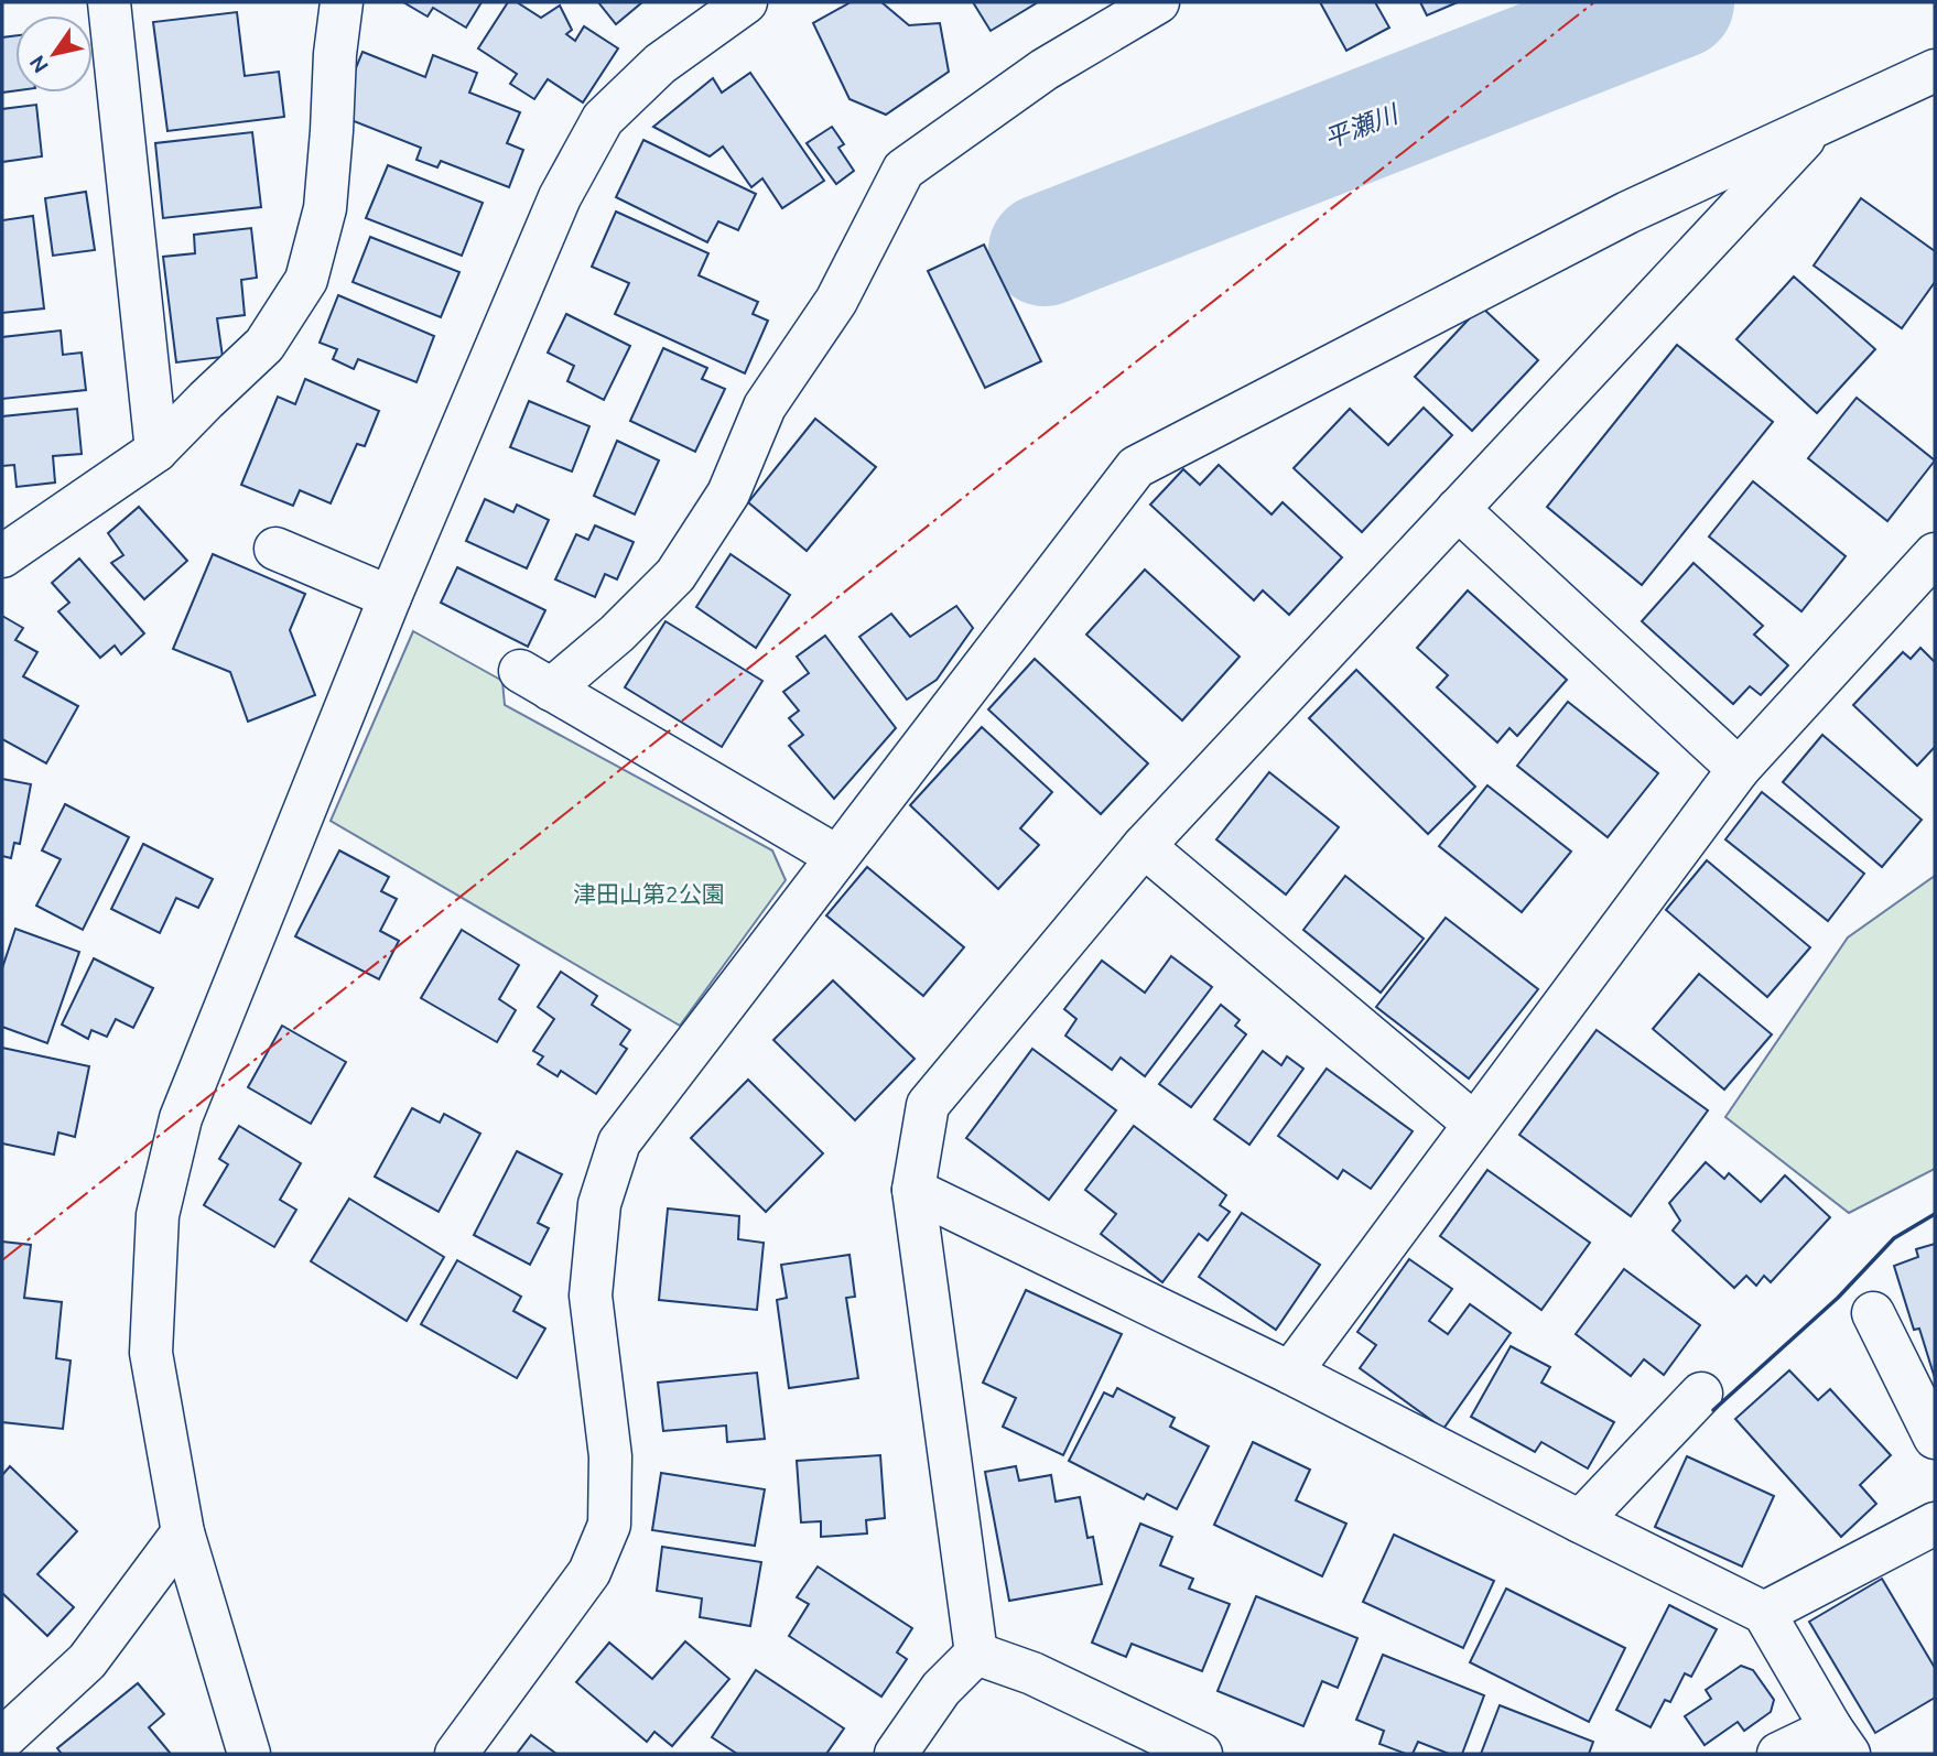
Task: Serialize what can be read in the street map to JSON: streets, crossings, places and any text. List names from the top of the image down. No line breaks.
{"water":["平瀬川"],"parks":["津田山第2公園"],"north":"bottom left"}
